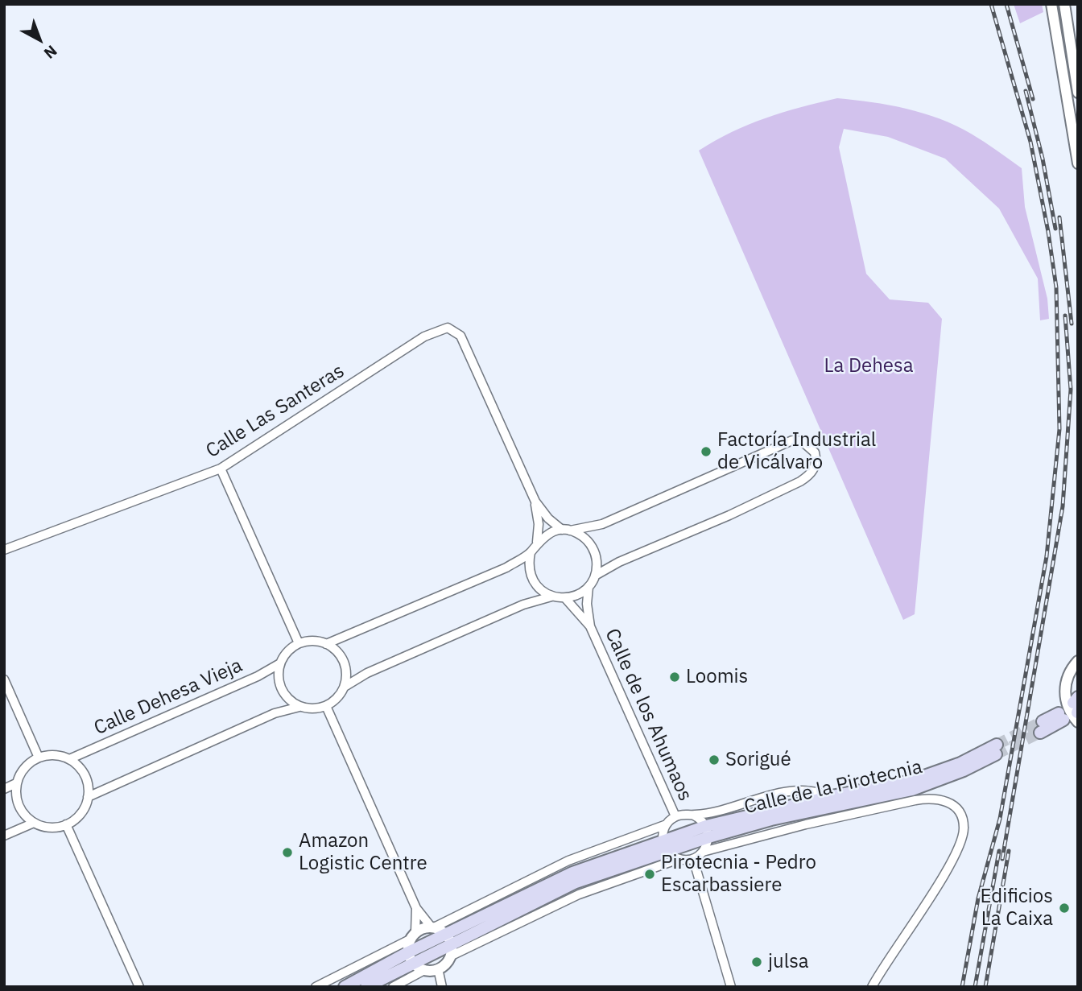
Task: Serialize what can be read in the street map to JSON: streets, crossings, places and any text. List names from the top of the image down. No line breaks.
{"streets":{"main road":["Calle de la Pirotecnia"],"street":["Calle Las Santeras","Calle Dehesa Vieja","Calle de los Ahumaos"]},"crossings":[["Calle de los Ahumaos","Calle de la Pirotecnia"]],"parks":["La Dehesa"],"places":["Factoría Industrial de Vicálvaro","Loomis","Sorigué","Amazon Logistic Centre","Pirotecnia - Pedro Escarbassiere","Edificios La Caixa","julsa"],"north":"bottom right"}
